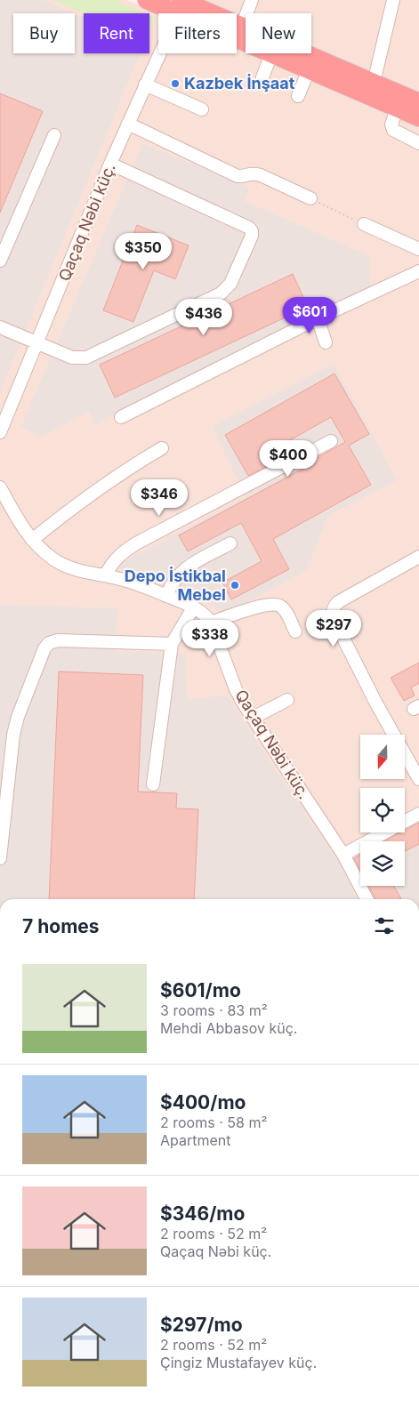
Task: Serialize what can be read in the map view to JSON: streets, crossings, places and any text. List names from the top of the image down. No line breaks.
{"streets":{"street":["Qaçaq Nəbi küç."]},"places":["Kazbek İnşaat","Depo İstikbal Mebel"],"north":"bottom","page":{"chip":["Buy","Rent","Filters","New"],"price":["$350","$601","$436","$400","$346","$297","$338"],"heading":"7 homes","list":[{"name":"$601/mo","note":"3 rooms · 83 m² · Mehdi Abbasov küç."},{"name":"$400/mo","note":"2 rooms · 58 m² · Apartment"},{"name":"$346/mo","note":"2 rooms · 52 m² · Qaçaq Nəbi küç."},{"name":"$297/mo","note":"2 rooms · 52 m² · Çingiz Mustafayev küç."}]}}
